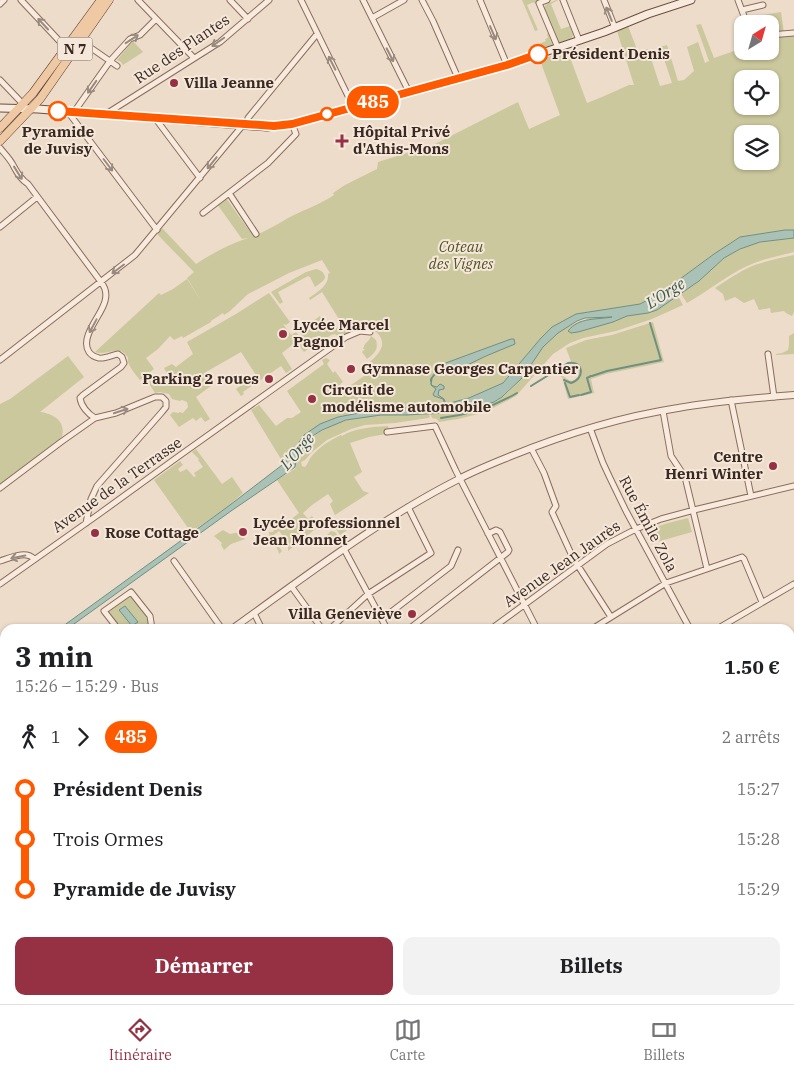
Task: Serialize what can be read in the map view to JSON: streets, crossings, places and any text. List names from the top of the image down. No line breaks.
{"streets":{"main road":["N 7"],"street":["Rue des Plantes","Avenue de la Terrasse","Rue Émile Zola","Avenue Jean Jaurès"]},"crossings":[["Rue Émile Zola","Avenue Jean Jaurès"]],"water":["L'Orge"],"parks":["Coteau des Vignes"],"places":{"other":["Président Denis","Villa Jeanne","Pyramide de Juvisy","Lycée Marcel Pagnol","Gymnase Georges Carpentier","Parking 2 roues","Circuit de modélisme automobile","Centre Henri Winter","Lycée professionnel Jean Monnet","Rose Cottage","Villa Geneviève"],"health":["Hôpital Privé d'Athis-Mons"]},"lines":["bus line 485"],"north":"top right","page":{"on_map":"485","heading":["3 min","15:26 – 15:29 · Bus","1.50 €"],"legs":["1","485","2 arrêts"],"list":[{"name":"Président Denis","value":"15:27"},{"name":"Trois Ormes","value":"15:28"},{"name":"Pyramide de Juvisy","value":"15:29"}],"buttons":["Démarrer","Billets"],"tabs":["Itinéraire","Carte","Billets"]}}
